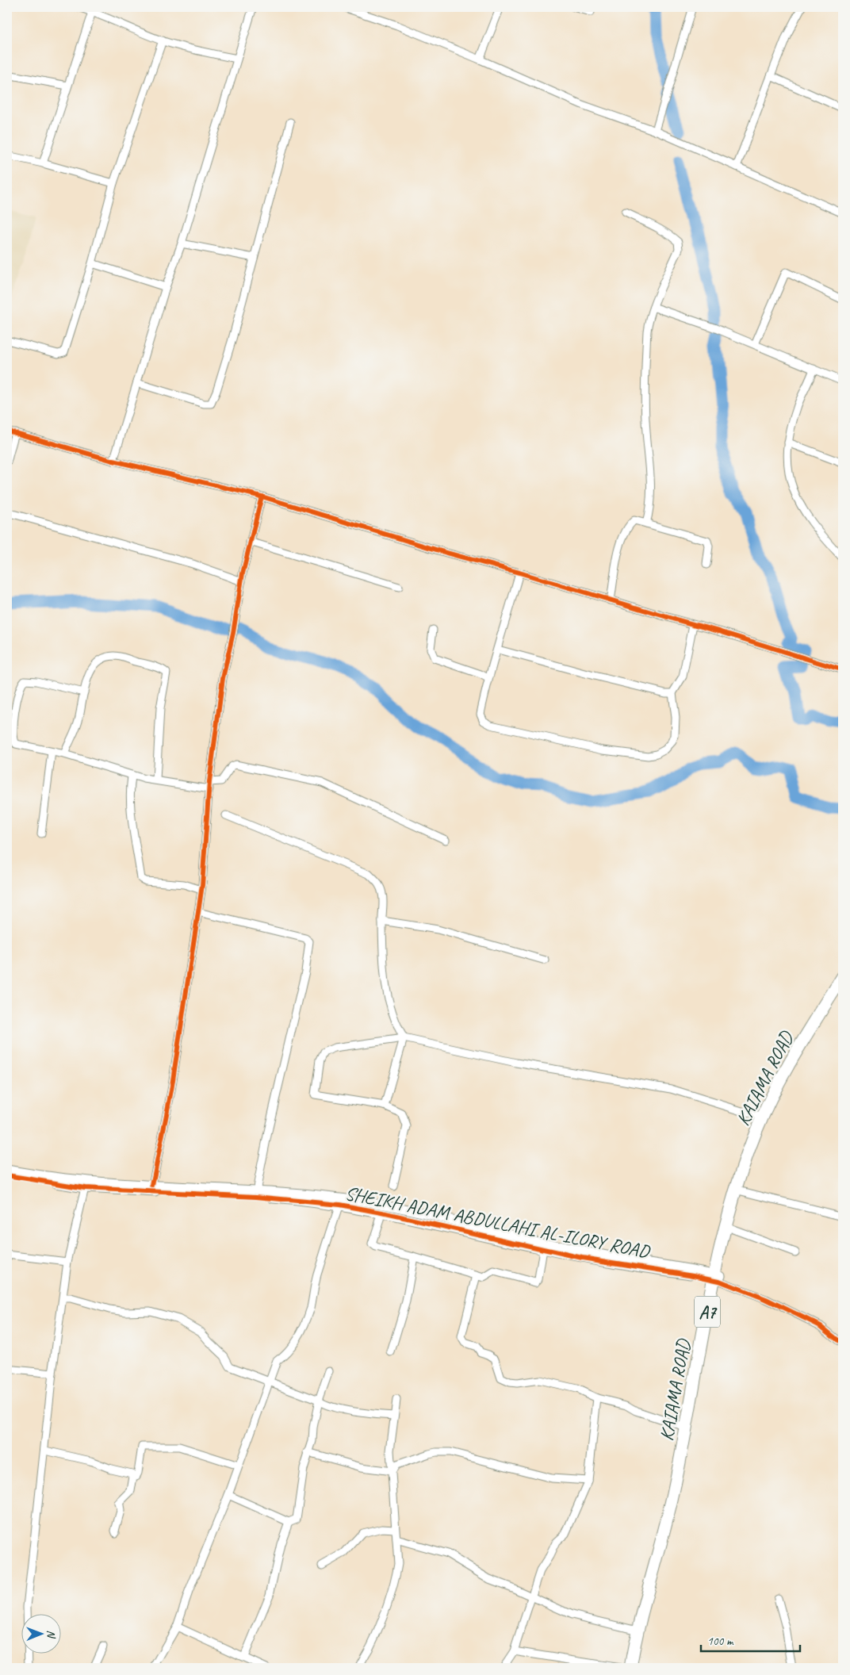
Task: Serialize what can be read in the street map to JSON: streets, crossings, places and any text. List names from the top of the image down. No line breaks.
{"streets":{"highway":["KAIAMA ROAD","A7"],"street":["SHEIKH ADAM ABDULLAHI AL-ILORY ROAD"]},"crossings":[["KAIAMA ROAD","SHEIKH ADAM ABDULLAHI AL-ILORY ROAD"]],"scale_bar":"100 m","north":"right"}
